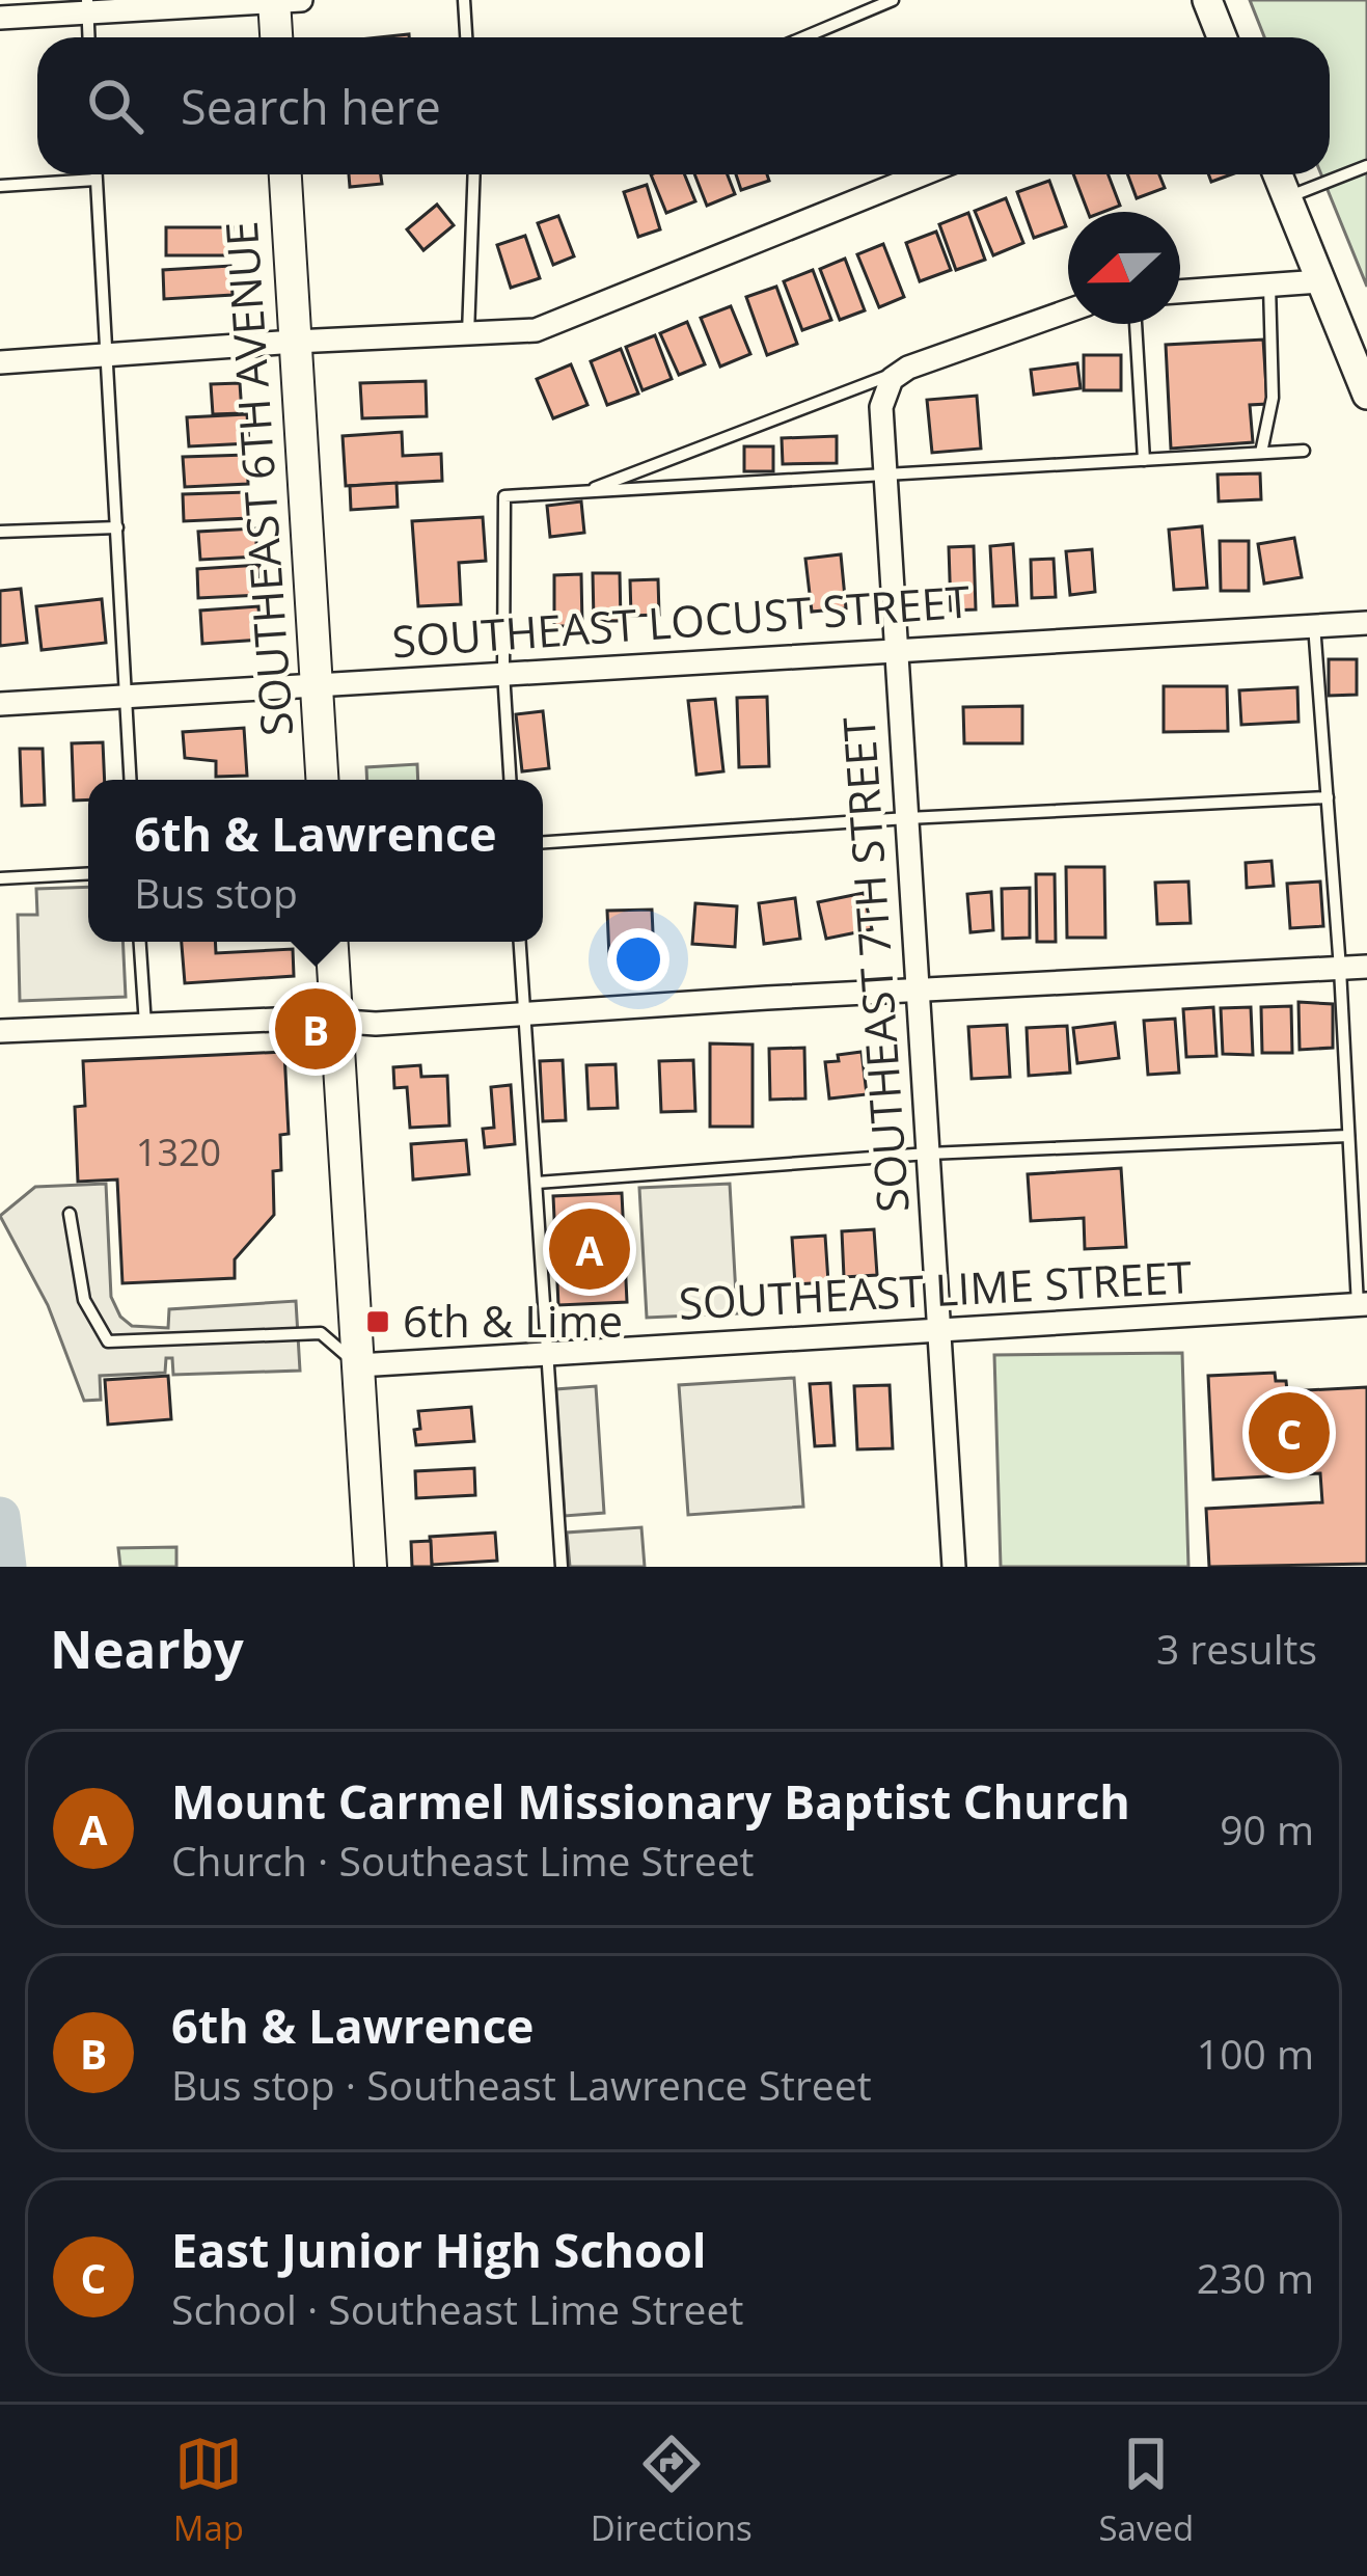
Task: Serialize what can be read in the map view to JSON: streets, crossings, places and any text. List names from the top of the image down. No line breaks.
{"streets":{"main road":["SOUTHEAST 6TH AVENUE"],"street":["SOUTHEAST LOCUST STREET","SOUTHEAST 7TH STREET","SOUTHEAST LIME STREET"]},"crossings":[["SOUTHEAST 6TH AVENUE","SOUTHEAST LOCUST STREET"],["SOUTHEAST LOCUST STREET","SOUTHEAST 7TH STREET"],["SOUTHEAST 7TH STREET","SOUTHEAST LIME STREET"]],"places":{"transit":["6th & Lime"]},"house_numbers":["1320"],"north":"left","page":{"search":"Search here","popup":["6th & Lawrence","Bus stop"],"pins":["B","A","C"],"heading":["Nearby","3 results"],"list":[{"mark":"A","name":"Mount Carmel Missionary Baptist Church","note":"Church · Southeast Lime Street","value":"90 m"},{"mark":"B","name":"6th & Lawrence","note":"Bus stop · Southeast Lawrence Street","value":"100 m"},{"mark":"C","name":"East Junior High School","note":"School · Southeast Lime Street","value":"230 m"}],"nav":["Map","Directions","Saved"]}}
